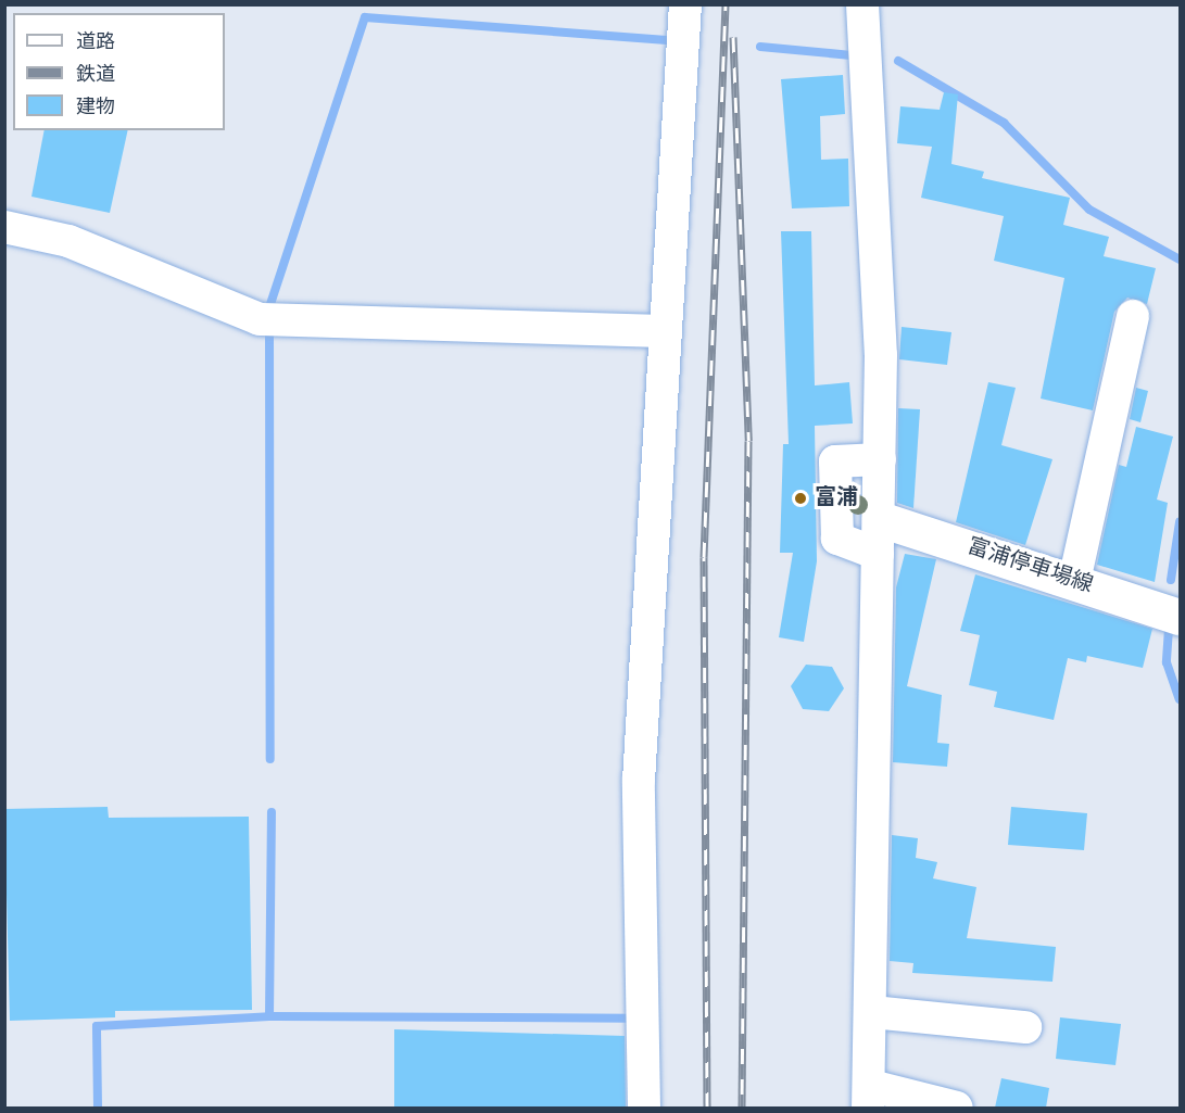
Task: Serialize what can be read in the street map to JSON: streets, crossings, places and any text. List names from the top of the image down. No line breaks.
{"streets":{"main road":["富浦停車場線"]},"places":["富浦"],"legend":["道路","鉄道","建物"]}
